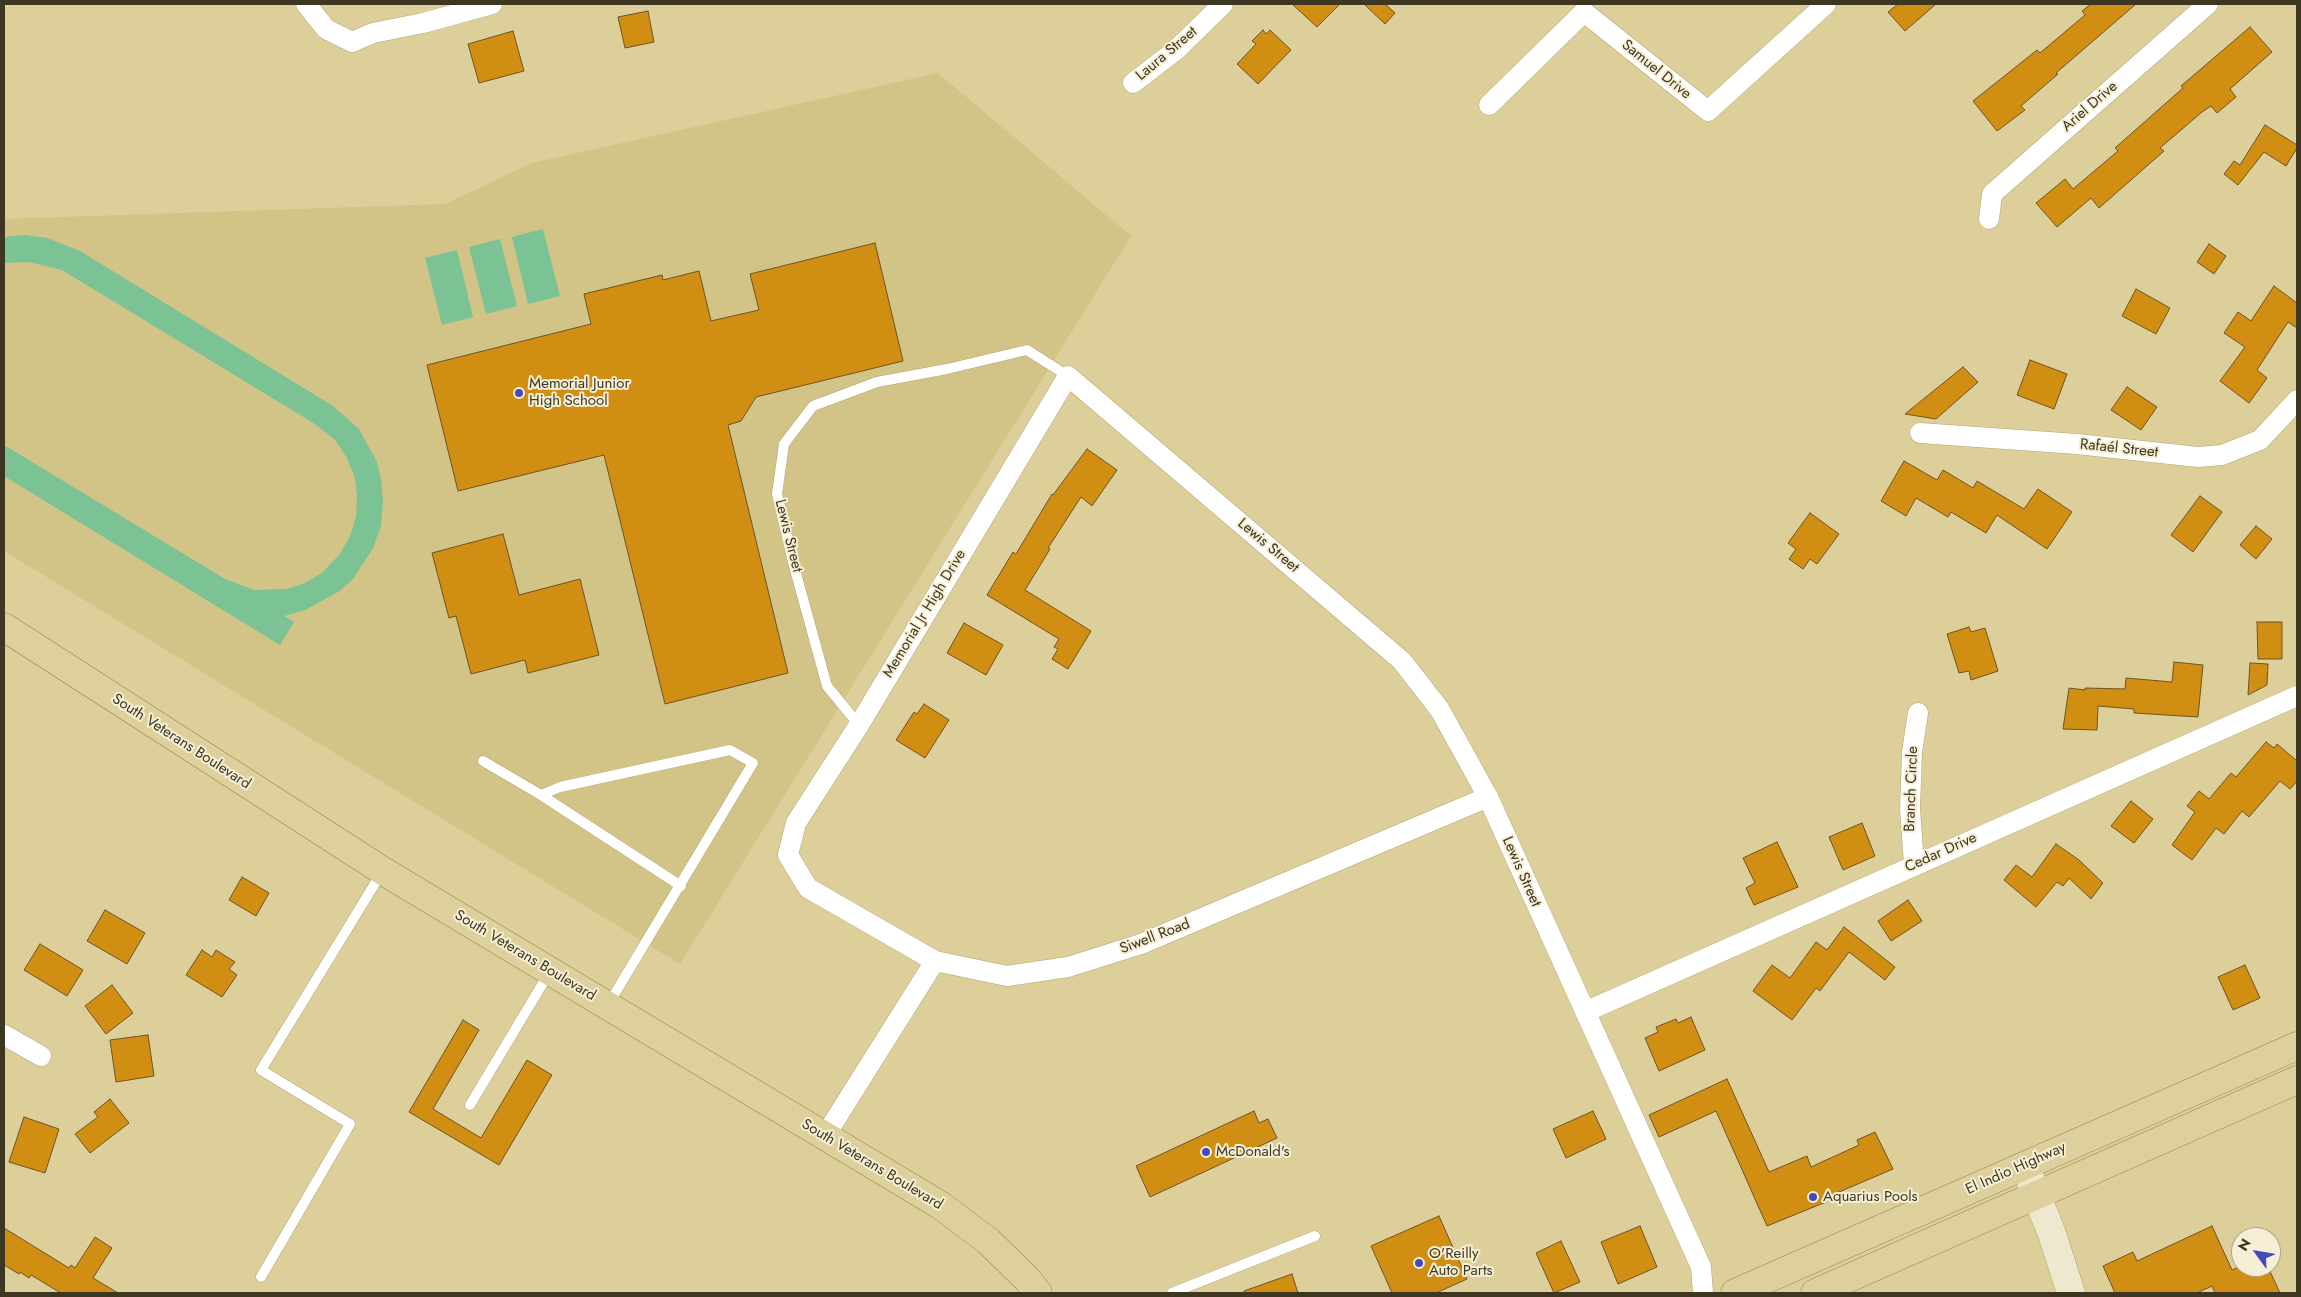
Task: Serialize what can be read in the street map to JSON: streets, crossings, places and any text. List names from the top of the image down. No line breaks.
{"streets":{"main road":["South Veterans Boulevard","El Indio Highway"],"street":["Laura Street","Samuel Drive","Ariel Drive","Rafaél Street","Lewis Street","Memorial Jr High Drive","Branch Circle","Cedar Drive","Siwell Road"]},"crossings":[["Lewis Street","Memorial Jr High Drive"],["Lewis Street","Cedar Drive"],["Lewis Street","Siwell Road"],["Memorial Jr High Drive","Siwell Road"],["Branch Circle","Cedar Drive"]],"places":["Memorial Junior High School","McDonald's","Aquarius Pools","O'Reilly Auto Parts"],"north":"top left"}
